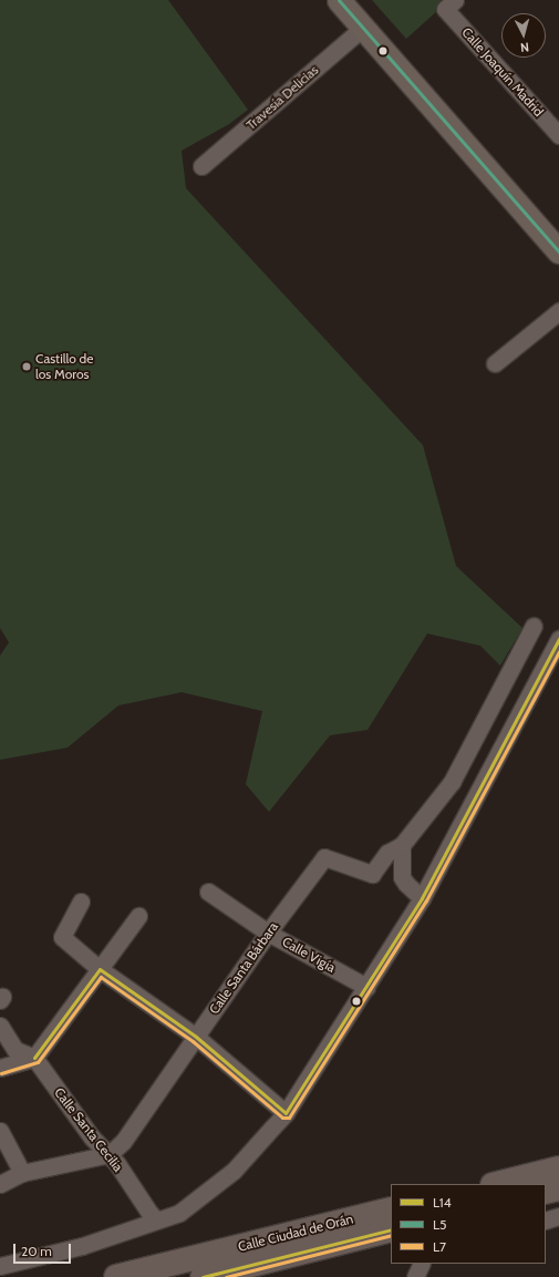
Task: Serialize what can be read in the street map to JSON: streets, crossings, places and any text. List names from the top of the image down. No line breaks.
{"streets":{"main road":["Calle Ciudad de Orán"],"street":["Calle Joaquín Madrid","Travesía Delicias","Calle Vigía","Calle Santa Bárbara","Calle Santa Cecilia"]},"crossings":[["Calle Vigía","Calle Santa Bárbara"],["Calle Santa Bárbara","Calle Santa Cecilia"]],"places":["Castillo de los Moros"],"lines":["transit line L5","transit line L14","transit line L7"],"legend":["L14","L5","L7"],"scale_bar":"20 m","north":"bottom"}
